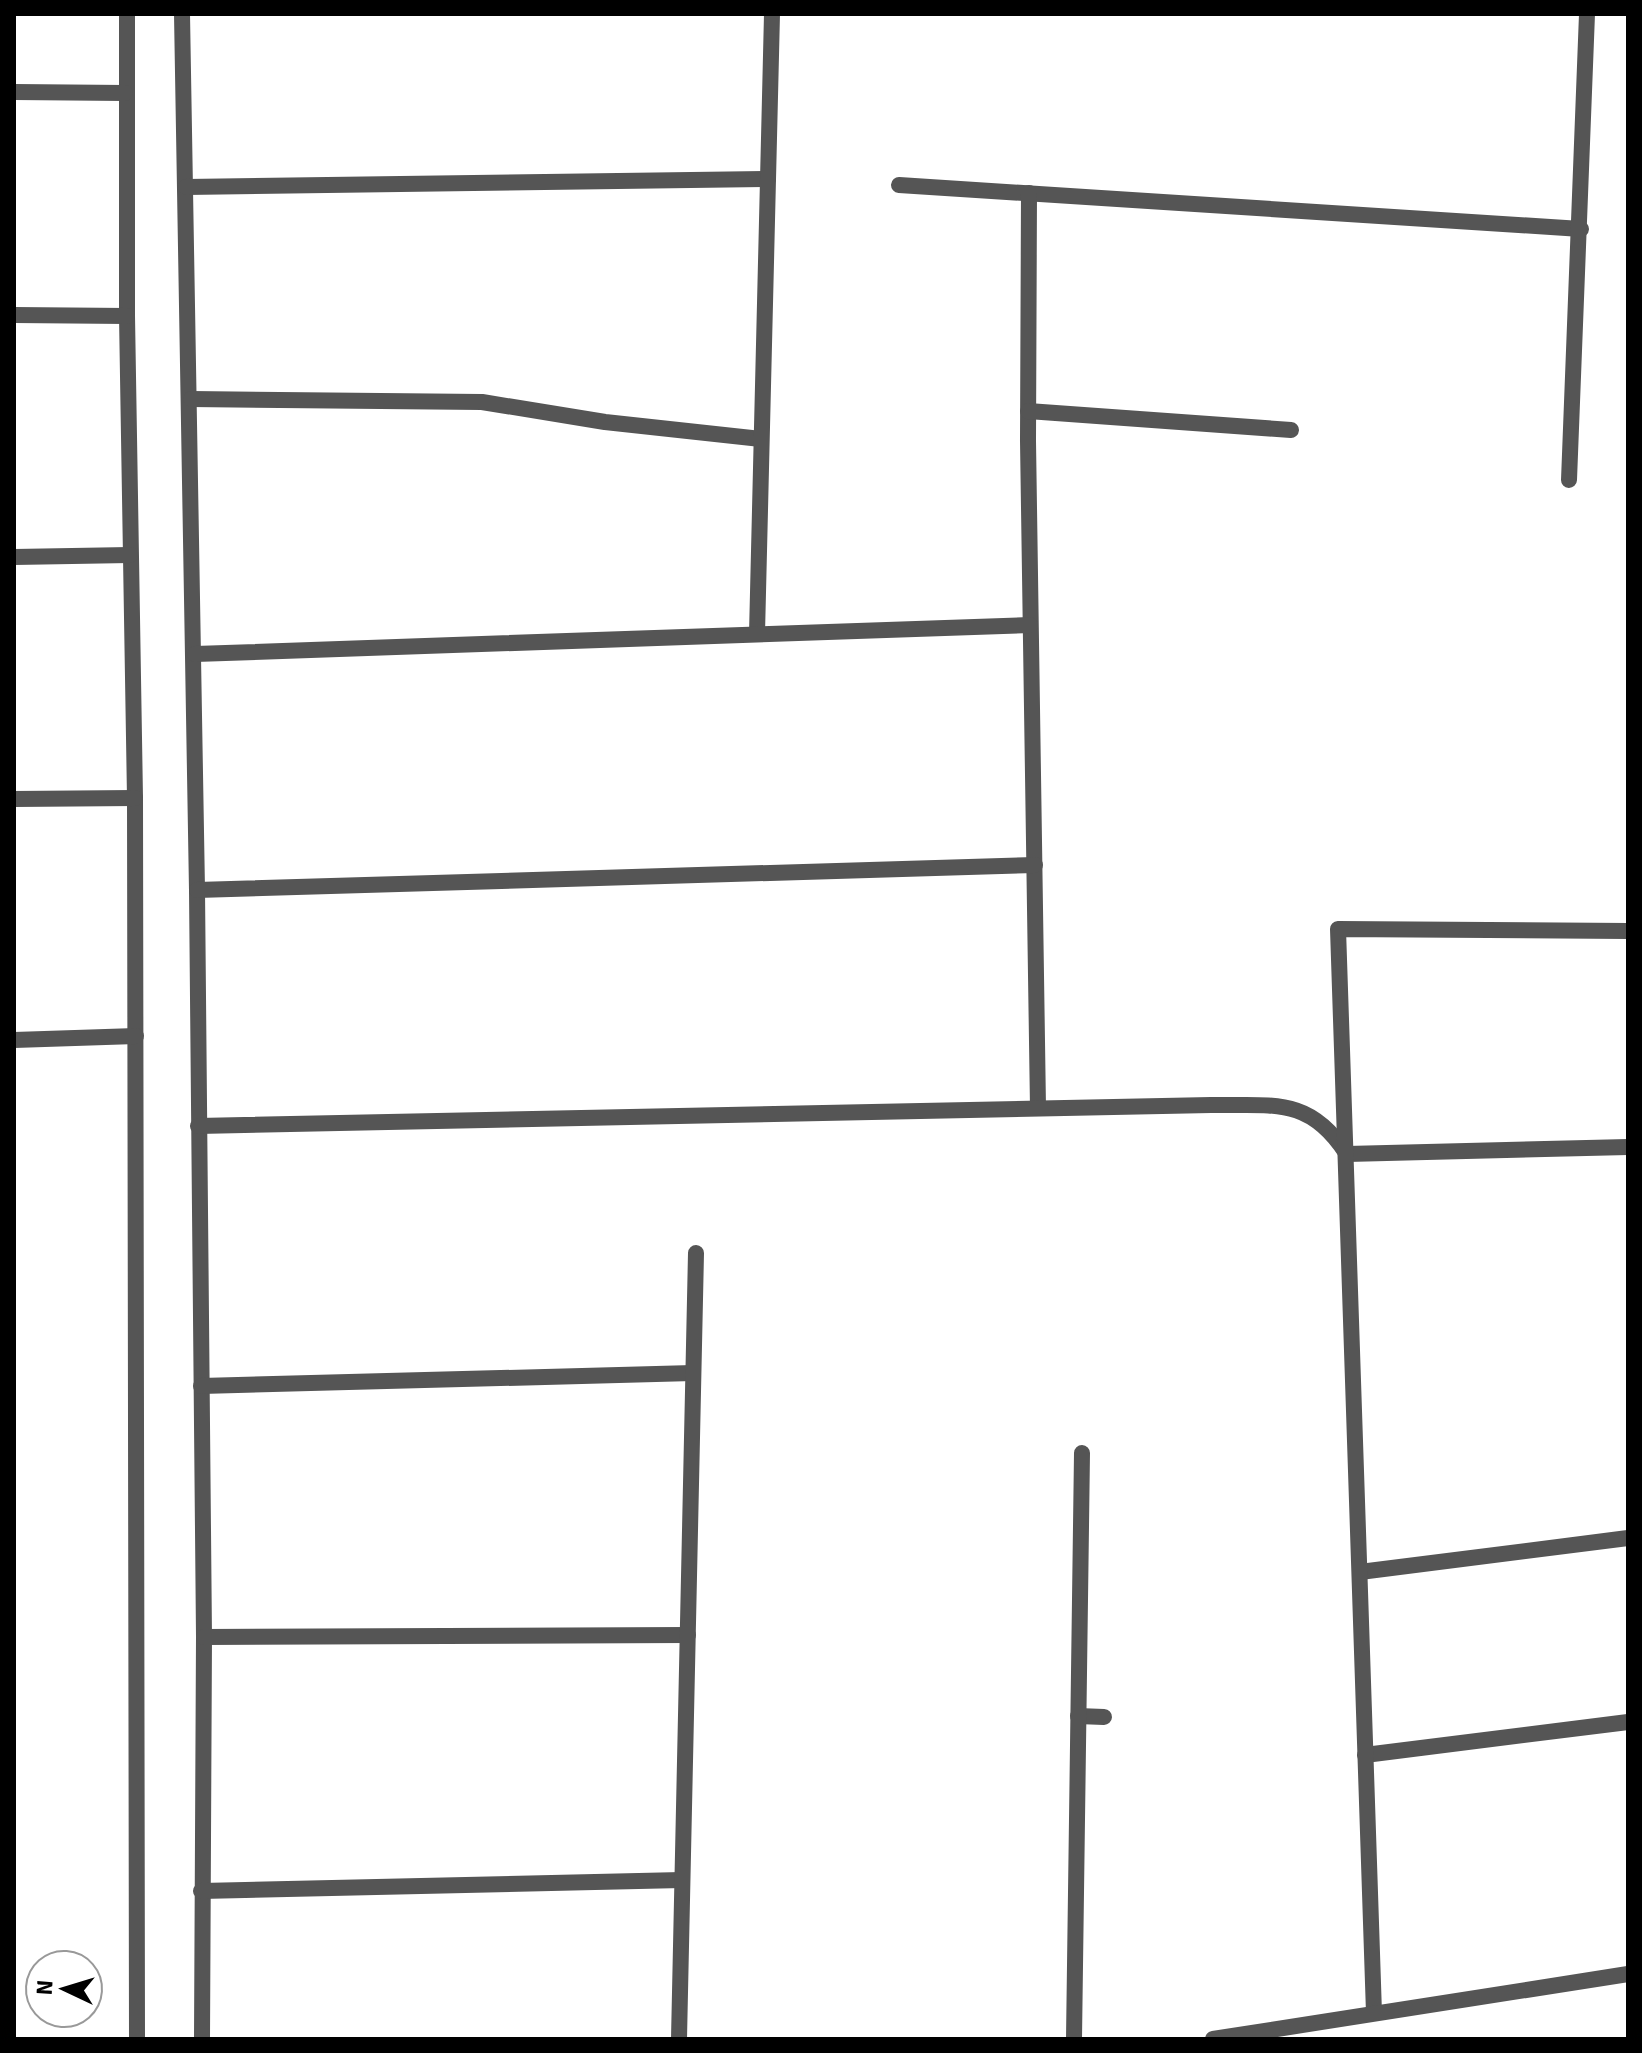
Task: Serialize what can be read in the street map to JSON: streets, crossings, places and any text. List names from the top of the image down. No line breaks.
{"north":"left"}
